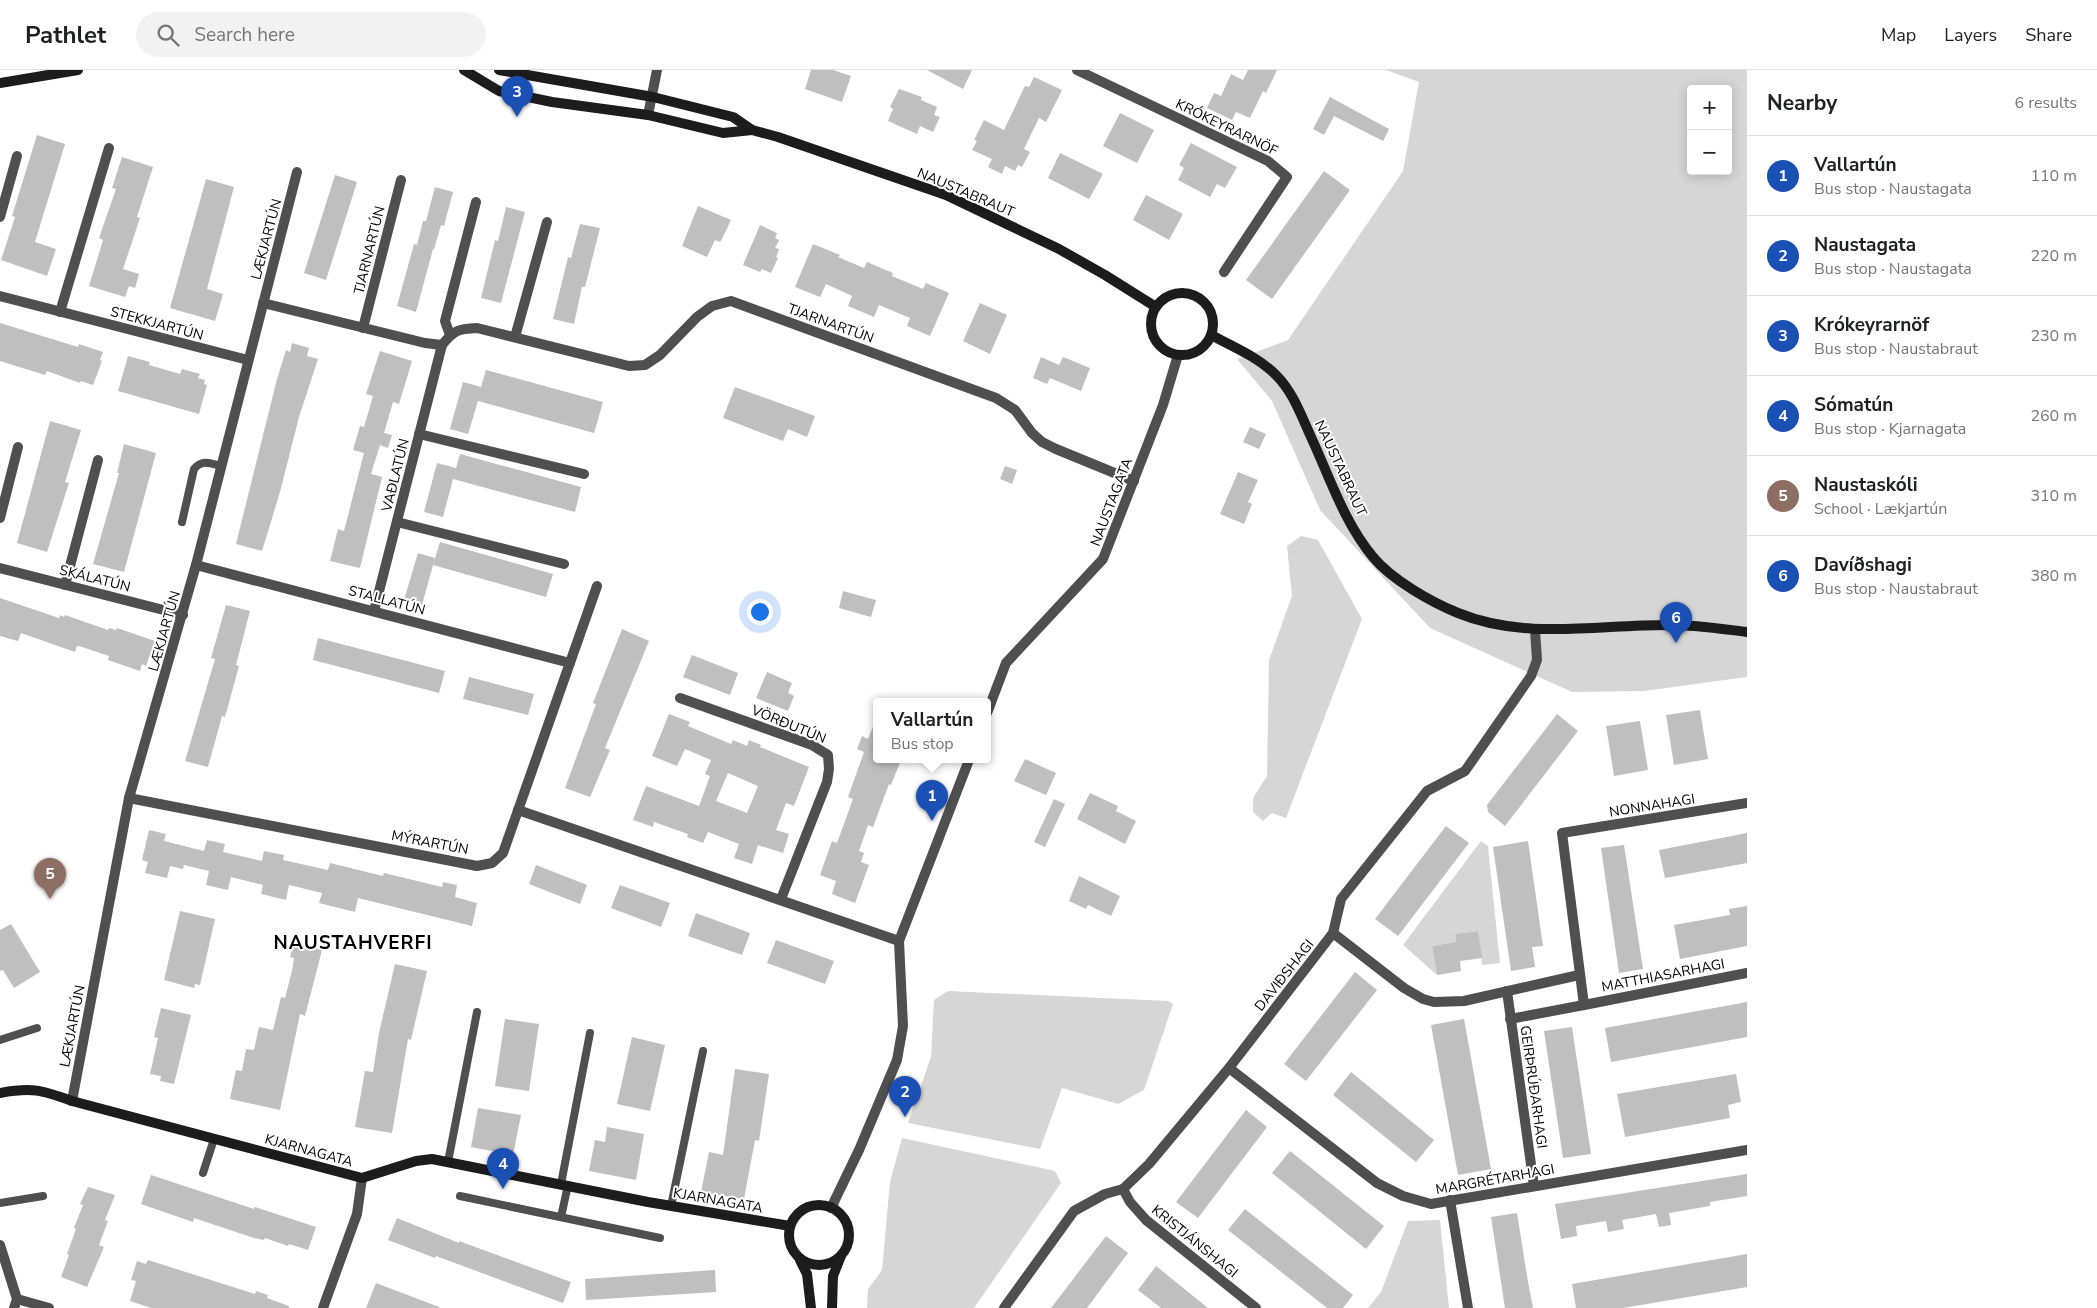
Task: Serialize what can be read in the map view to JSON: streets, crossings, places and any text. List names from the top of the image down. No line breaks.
{"streets":{"street":["KRÓKEYRARNÖF","NAUSTABRAUT","LÆKJARTÚN","TJARNARTÚN","STEKKJARTÚN","VAÐLATÚN","NAUSTAGATA","SKÁLATÚN","STALLATÚN","VÖRÐUTÚN","NONNAHAGI","MÝRARTÚN","DAVIÐSHAGI","MATTHIASARHAGI","GEIRÞRÚÐARHAGI","KJARNAGATA","MARGRÉTARHAGI","KRISTJÁNSHAGI"]},"crossings":[["NAUSTABRAUT","NAUSTAGATA"],["NAUSTABRAUT","DAVIÐSHAGI"],["LÆKJARTÚN","STEKKJARTÚN"],["LÆKJARTÚN","SKÁLATÚN"],["LÆKJARTÚN","STALLATÚN"],["LÆKJARTÚN","MÝRARTÚN"],["LÆKJARTÚN","KJARNAGATA"],["TJARNARTÚN","NAUSTAGATA"],["VAÐLATÚN","STALLATÚN"],["STALLATÚN","MÝRARTÚN"],["NONNAHAGI","MATTHIASARHAGI"],["DAVIÐSHAGI","MARGRÉTARHAGI"],["DAVIÐSHAGI","KRISTJÁNSHAGI"],["MATTHIASARHAGI","GEIRÞRÚÐARHAGI"],["GEIRÞRÚÐARHAGI","MARGRÉTARHAGI"]],"districts":["NAUSTAHVERFI"],"page":{"header":"Pathlet","search":"Search here","nav":["Map","Layers","Share"],"heading":["Nearby","6 results"],"pins":["3","6","1","5","2","4"],"map_buttons":["+","−"],"list":[{"mark":"1","name":"Vallartún","note":"Bus stop · Naustagata","value":"110 m"},{"mark":"2","name":"Naustagata","note":"Bus stop · Naustagata","value":"220 m"},{"mark":"3","name":"Krókeyrarnöf","note":"Bus stop · Naustabraut","value":"230 m"},{"mark":"4","name":"Sómatún","note":"Bus stop · Kjarnagata","value":"260 m"},{"mark":"5","name":"Naustaskóli","note":"School · Lækjartún","value":"310 m"},{"mark":"6","name":"Davíðshagi","note":"Bus stop · Naustabraut","value":"380 m"}],"popup":["Vallartún","Bus stop"]}}
